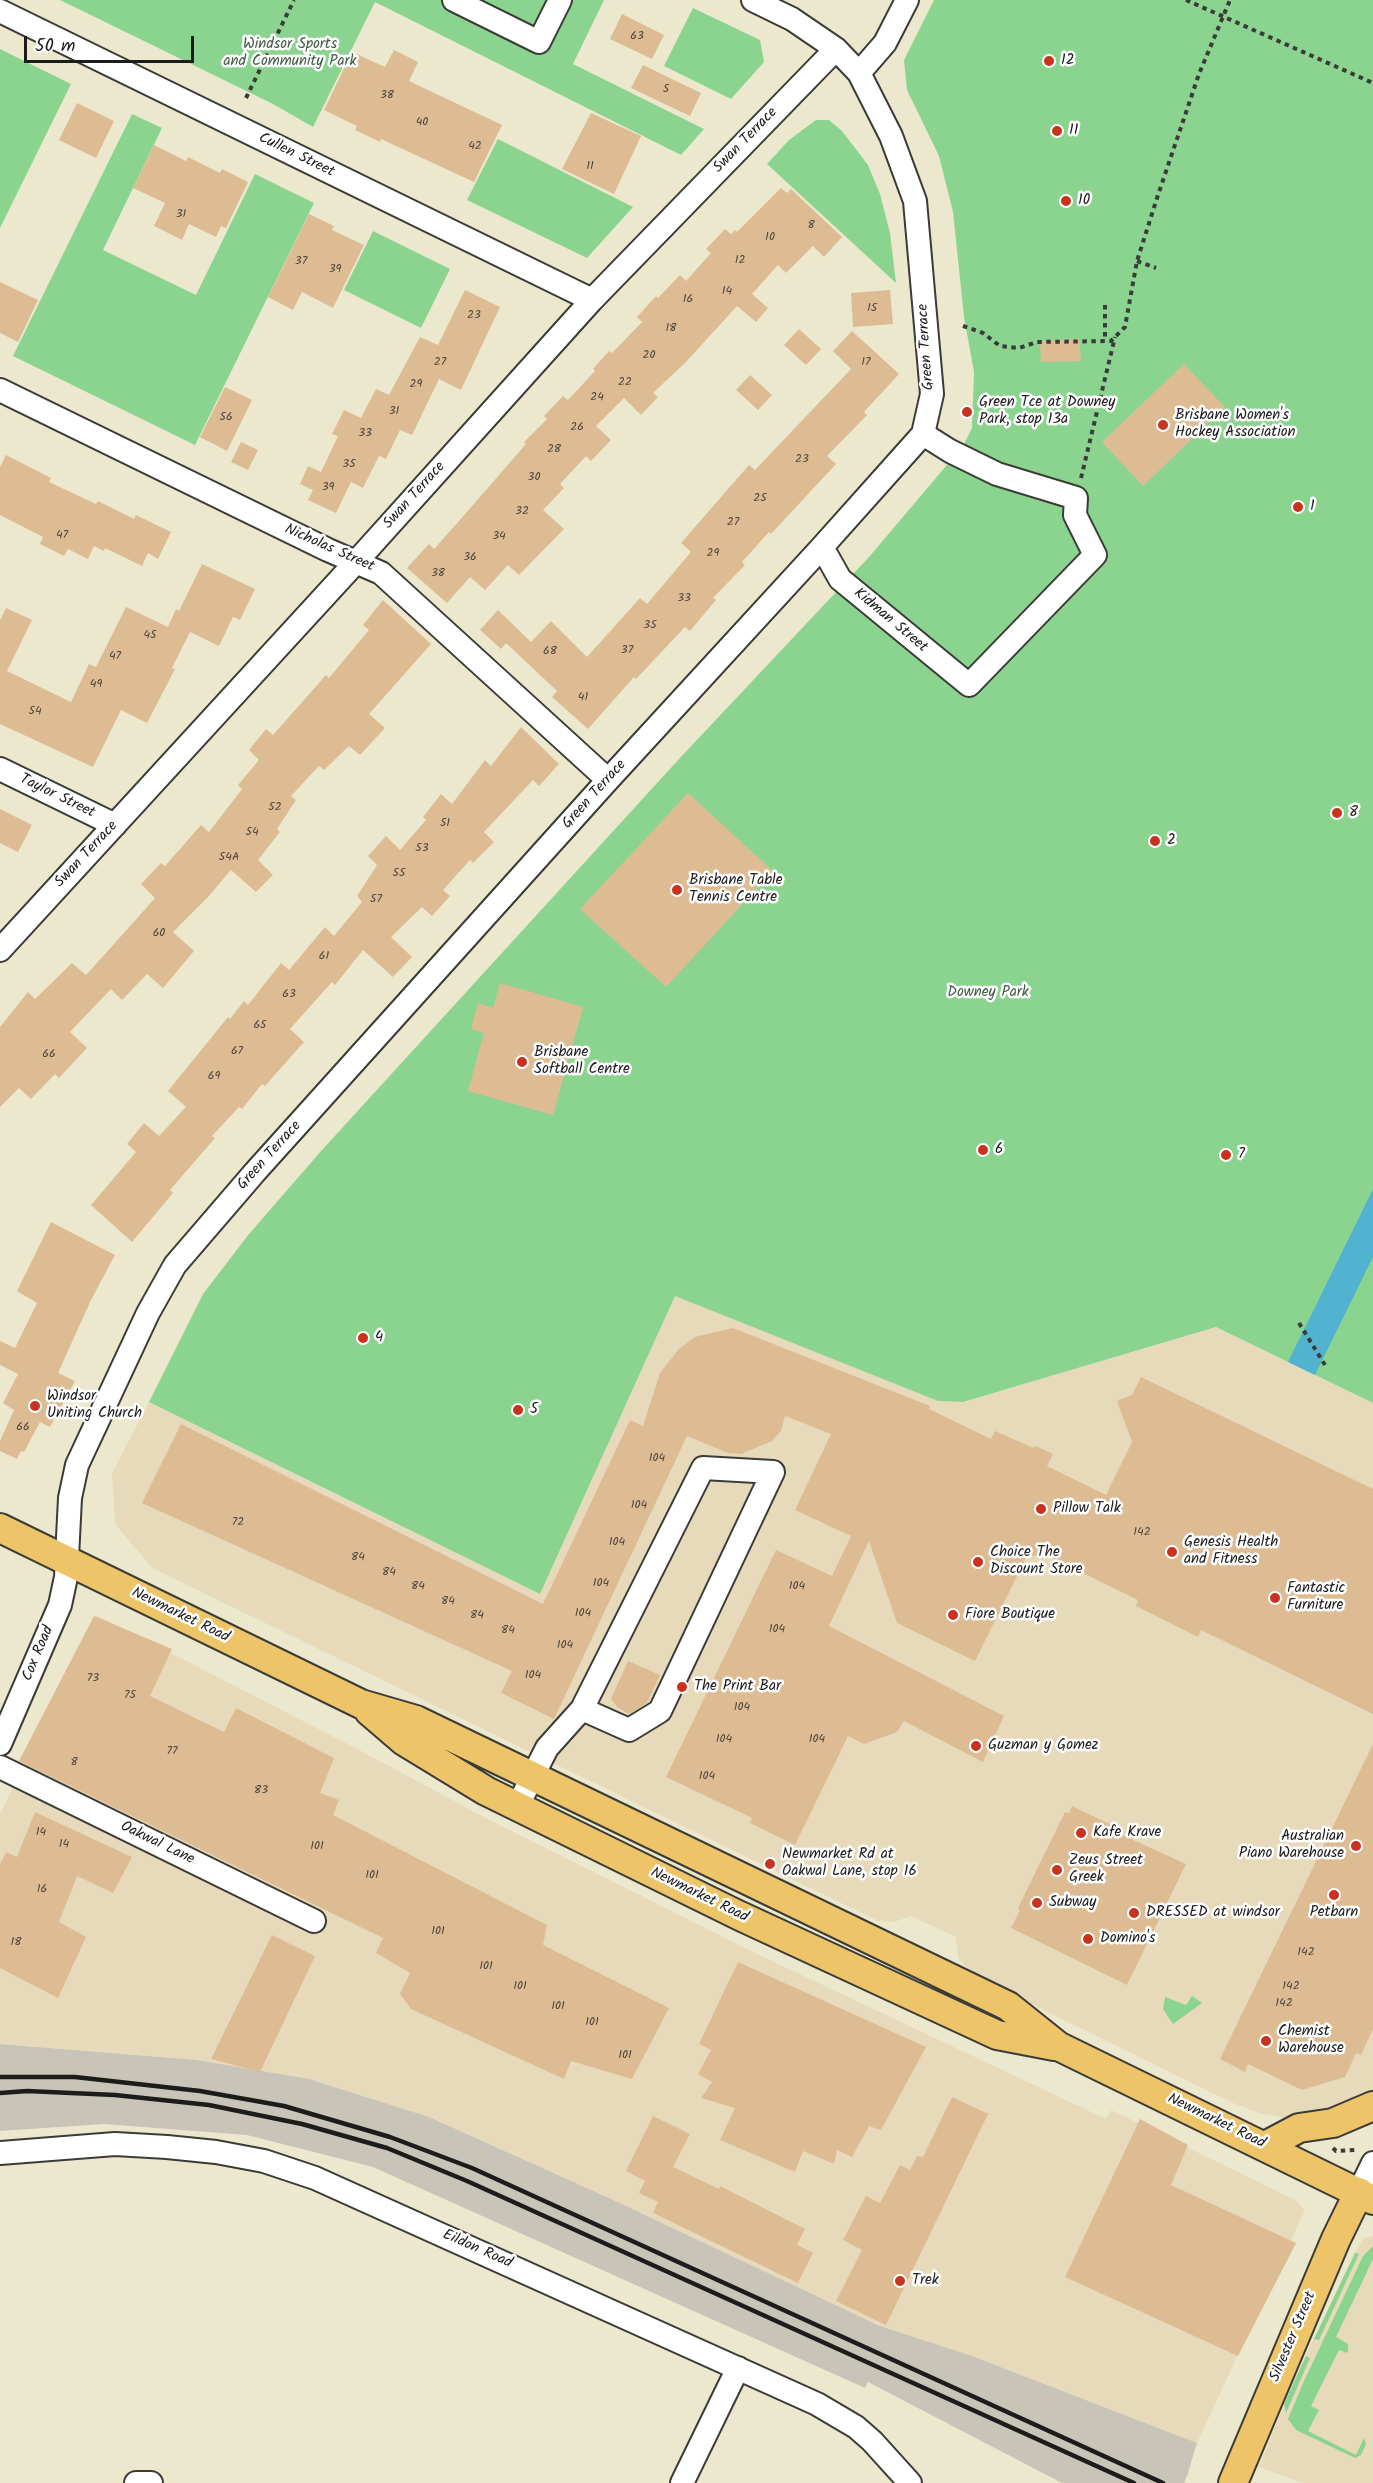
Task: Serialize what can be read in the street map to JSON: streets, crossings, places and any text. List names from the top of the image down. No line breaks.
{"streets":{"main road":["Newmarket Road","Silvester Street"],"street":["Swan Terrace","Cullen Street","Green Terrace","Nicholas Street","Kidman Street","Taylor Street","Cox Road","Oakwal Lane","Eildon Road"]},"crossings":[["Swan Terrace","Cullen Street"],["Swan Terrace","Green Terrace"],["Swan Terrace","Nicholas Street"],["Swan Terrace","Taylor Street"],["Green Terrace","Nicholas Street"],["Green Terrace","Kidman Street"],["Green Terrace","Newmarket Road"],["Green Terrace","Cox Road"],["Newmarket Road","Cox Road"],["Newmarket Road","Silvester Street"]],"parks":["Windsor Sports and Community Park","Downey Park"],"places":["12","11","10","Green Tce at Downey Park, stop 13a","Brisbane Women's Hockey Association","1","8","2","Brisbane Table Tennis Centre","Brisbane Softball Centre","6","7","4","Windsor Uniting Church","5","Pillow Talk","Genesis Health and Fitness","Choice The Discount Store","Fantastic Furniture","Fiore Boutique","The Print Bar","Guzman y Gomez","Kafe Krave","Australian Piano Warehouse","Newmarket Rd at Oakwal Lane, stop 16","Zeus Street Greek","Petbarn","Subway","DRESSED at windsor","Domino's","Chemist Warehouse","Trek"],"house_numbers":["63","5","38","40","42","11","31","8","10","12","37","39","14","16","15","23","18","20","27","17","22","29","24","31","56","26","33","28","23","35","30","39","25","32","27","47","34","29","36","38","33","35","45","37","68","47","49","41","54","52","51","54","53","54A","55","57","60","61","63","65","67","66","69","66","104","104","72","142","104","84","84","104","84","104","84","104","84","104","84","104","104","73","75","104","104","104","77","8","104","83","14","14","101","101","16","101","18","142","101","101","142","142","101","101","101"],"scale_bar":"50 m"}
